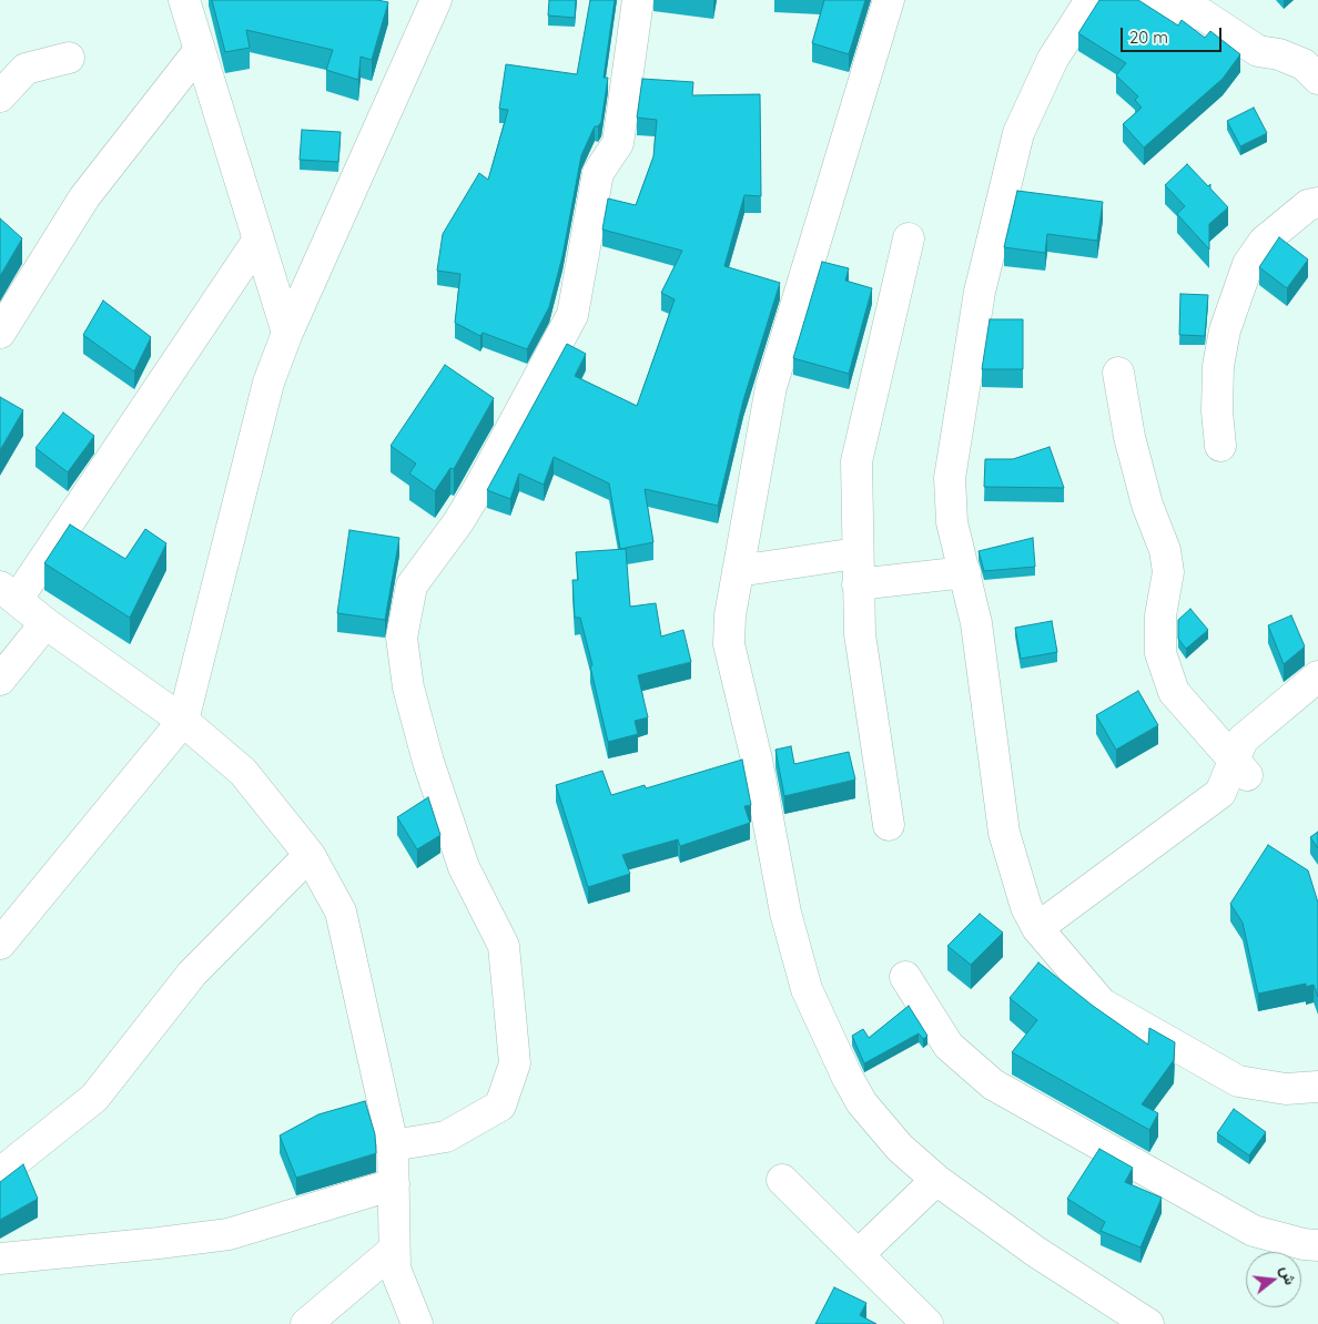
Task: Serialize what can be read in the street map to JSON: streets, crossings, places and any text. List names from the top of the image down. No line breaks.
{"scale_bar":"20 m","north":"right"}
